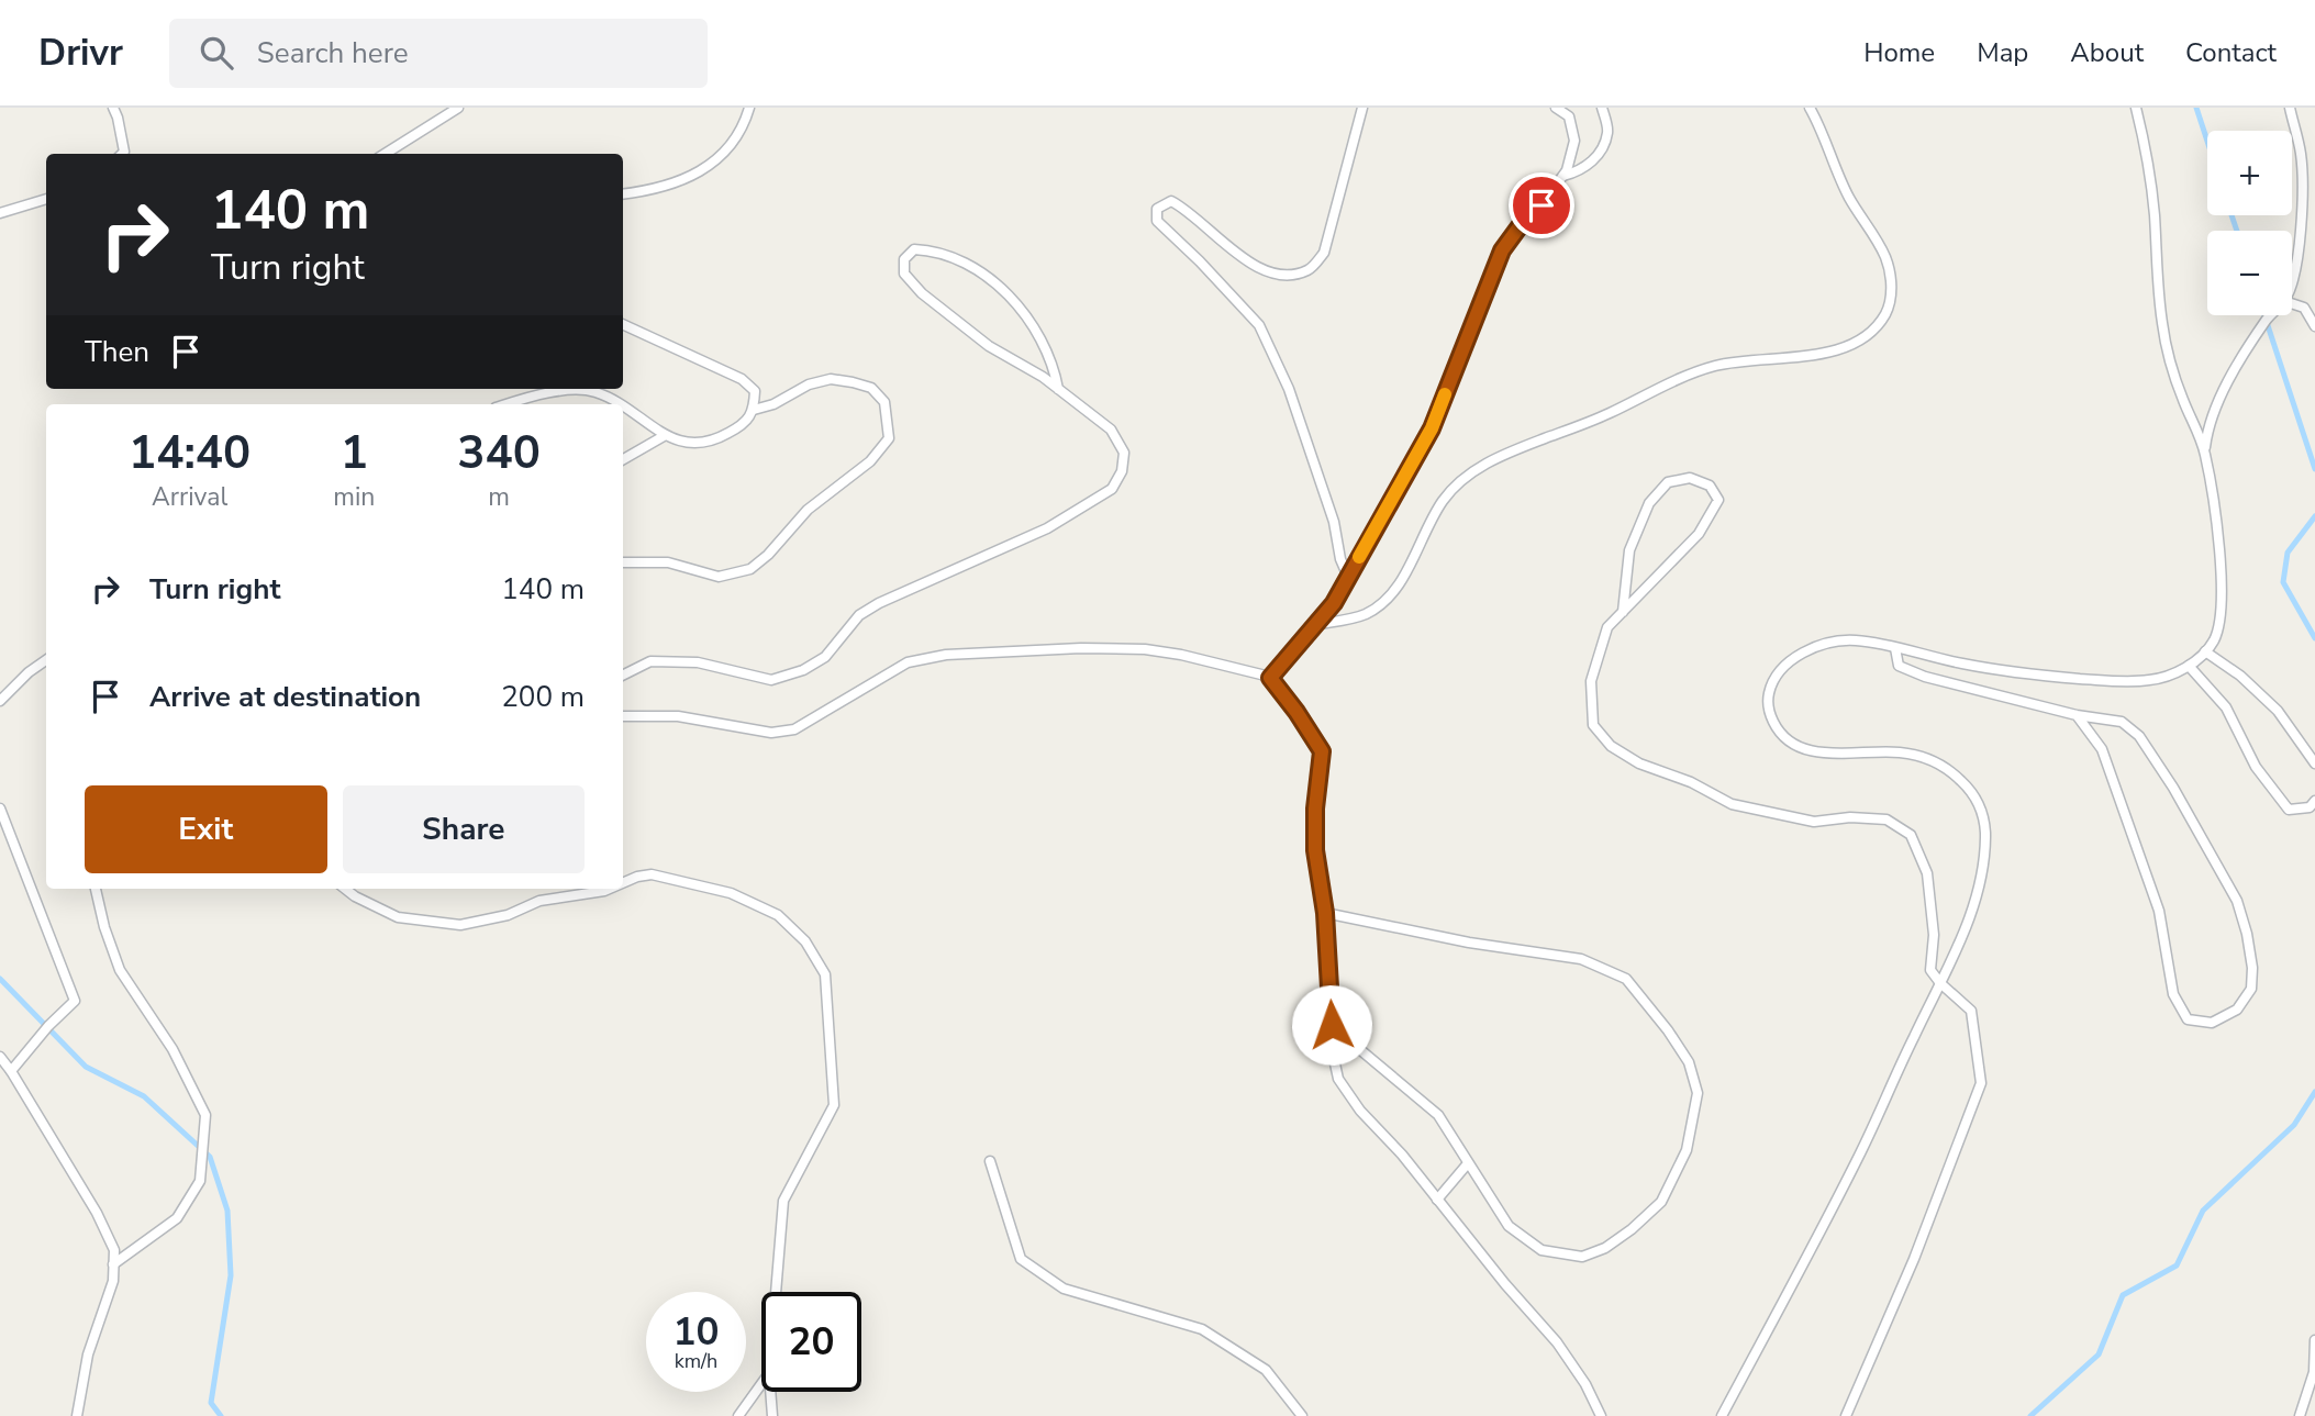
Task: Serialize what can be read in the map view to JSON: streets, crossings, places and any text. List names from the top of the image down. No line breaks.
{"page":{"header":"Drivr","search":"Search here","nav":["Home","Map","About","Contact"],"map_buttons":["+","−"],"turn":["140 m","Turn right"],"then":"Then","eta":["14:40","Arrival","1","min","340","m"],"list":[{"name":"Turn right","value":"140 m"},{"name":"Arrive at destination","value":"200 m"}],"buttons":["Exit","Share"],"speed":"10 km/h","limit":"20"}}
